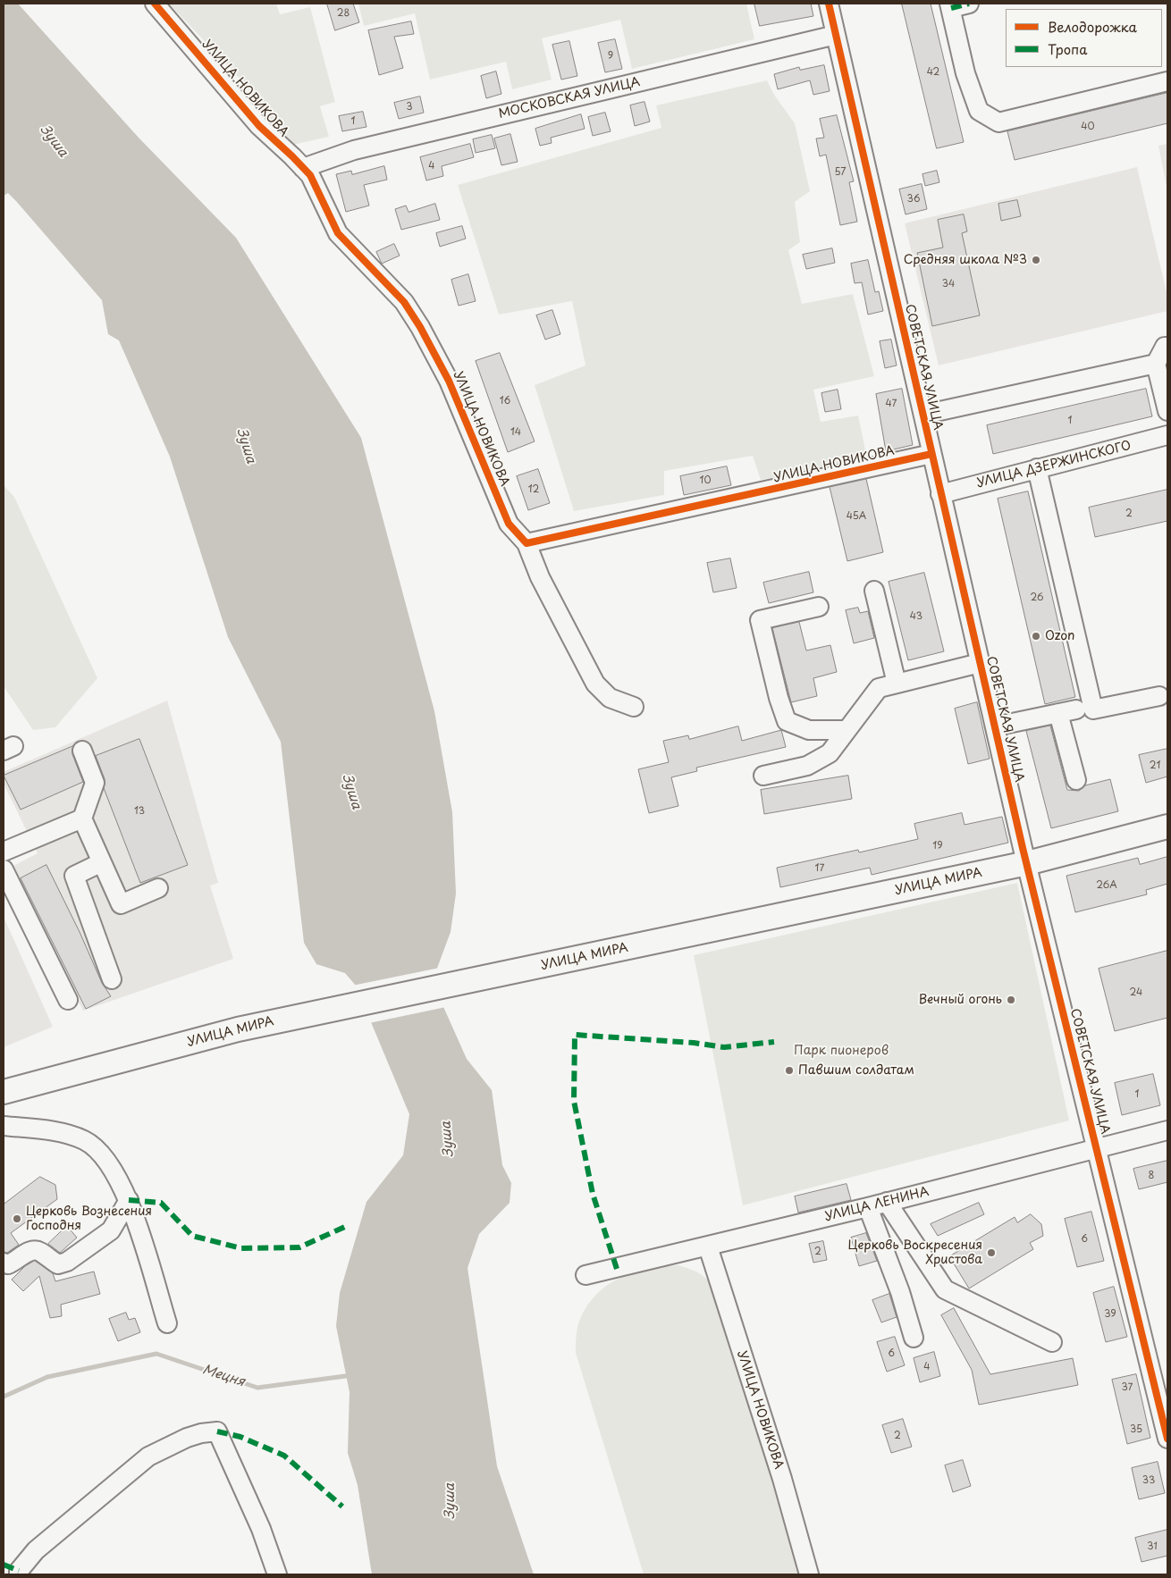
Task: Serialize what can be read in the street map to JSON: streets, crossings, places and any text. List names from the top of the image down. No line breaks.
{"streets":{"main road":["УЛИЦА МИРА"],"street":["УЛИЦА НОВИКОВА","МОСКОВСКАЯ УЛИЦА","СОВЕТСКАЯ УЛИЦА","УЛИЦА ДЗЕРЖИНСКОГО","УЛИЦА ЛЕНИНА"]},"crossings":[["УЛИЦА НОВИКОВА","МОСКОВСКАЯ УЛИЦА"],["УЛИЦА НОВИКОВА","СОВЕТСКАЯ УЛИЦА"],["УЛИЦА НОВИКОВА","УЛИЦА ЛЕНИНА"],["МОСКОВСКАЯ УЛИЦА","СОВЕТСКАЯ УЛИЦА"],["СОВЕТСКАЯ УЛИЦА","УЛИЦА ДЗЕРЖИНСКОГО"],["СОВЕТСКАЯ УЛИЦА","УЛИЦА МИРА"],["СОВЕТСКАЯ УЛИЦА","УЛИЦА ЛЕНИНА"]],"water":["Зуша","Мецня"],"parks":["Парк пионеров"],"places":["Средняя школа №3","Ozon","Вечный огонь","Павшим солдатам","Церковь Вознесения Господня","Церковь Воскресения Христова"],"house_numbers":["28","9","42","3","1","40","4","57","36","34","16","47","1","14","10","12","2","45А","26","43","21","13","19","17","26А","24","1","8","6","2","39","6","4","37","35","2","33","31"],"legend":["Велодорожка","Тропа"]}
